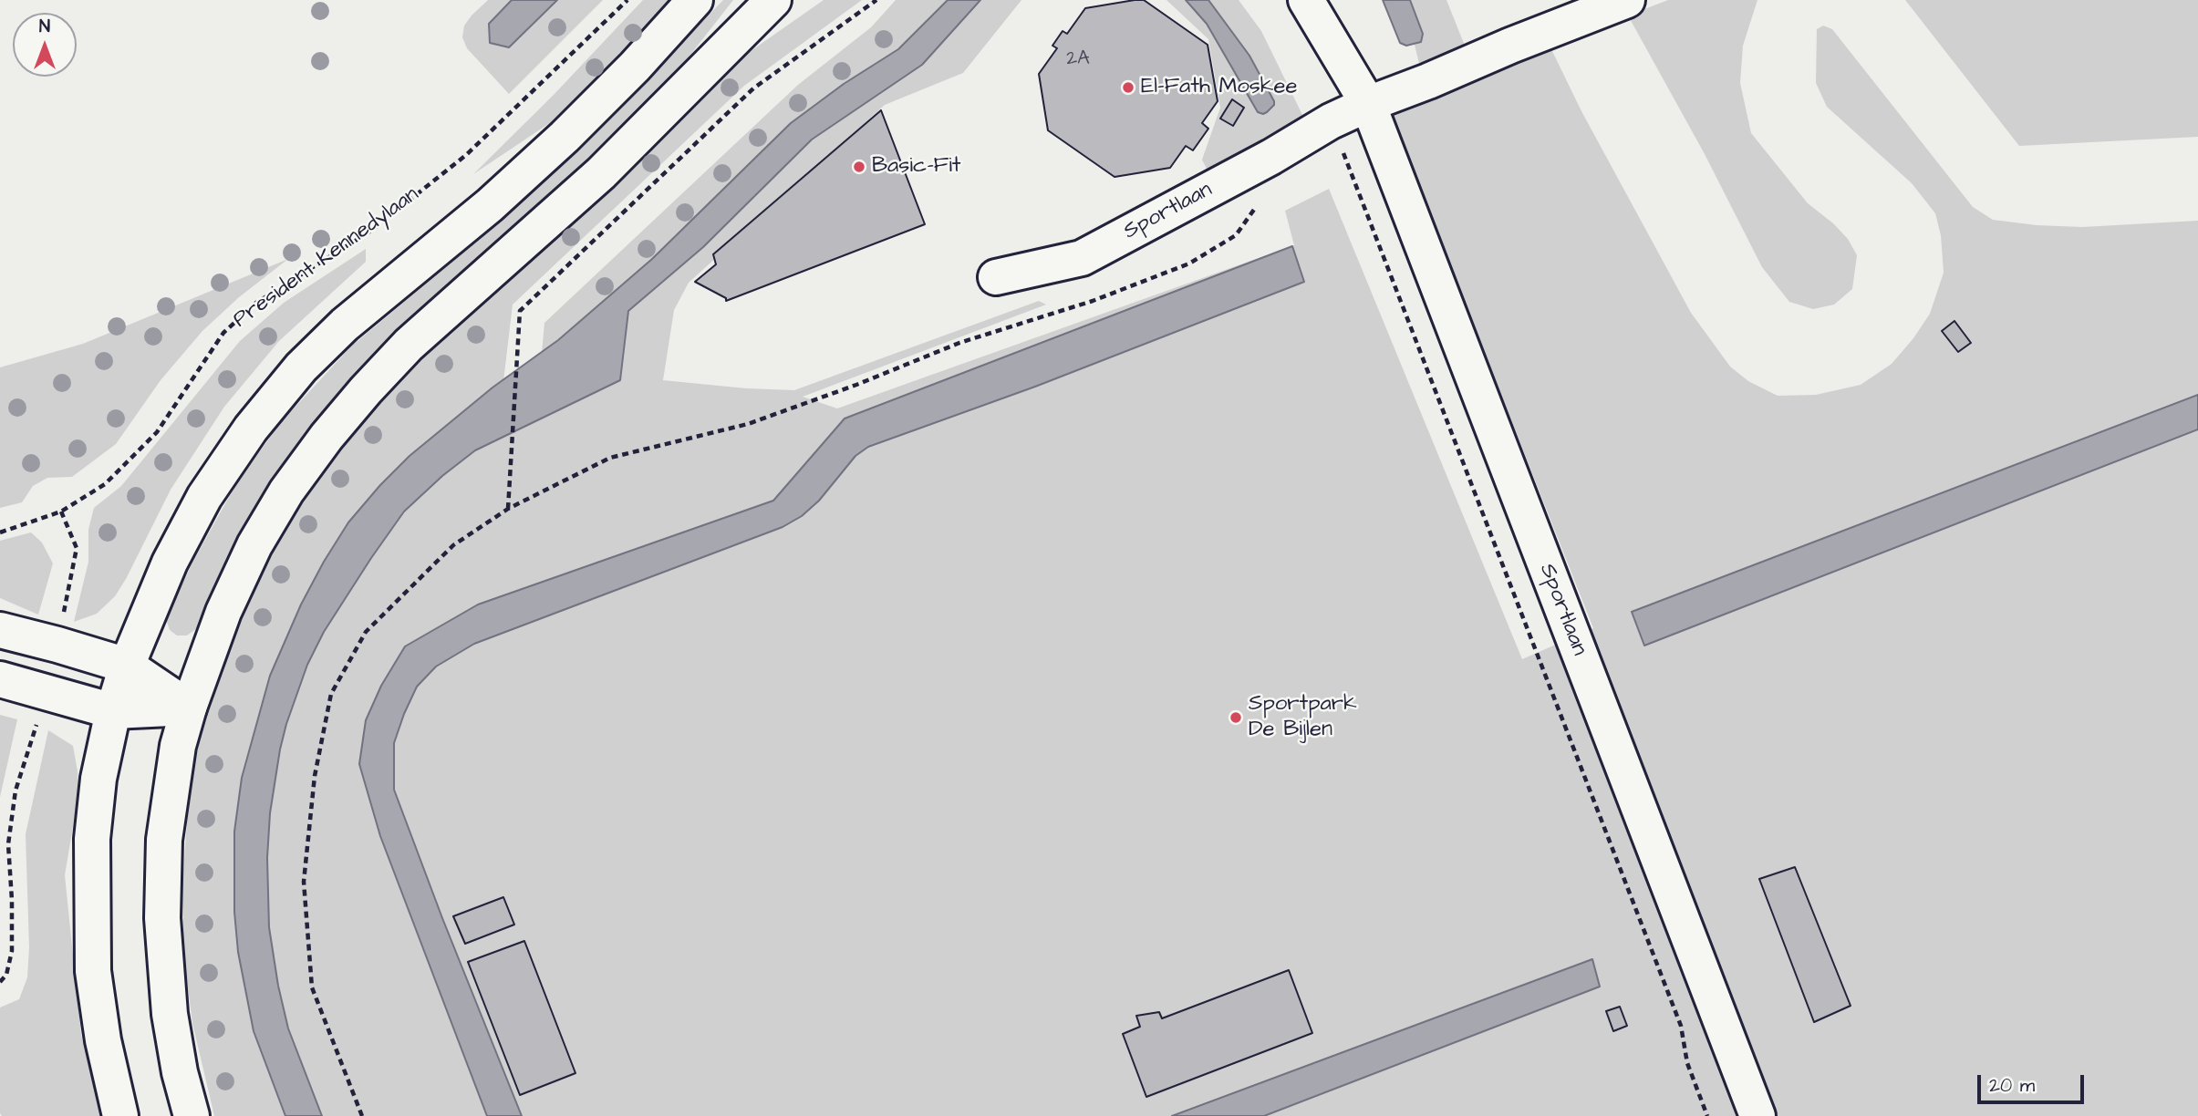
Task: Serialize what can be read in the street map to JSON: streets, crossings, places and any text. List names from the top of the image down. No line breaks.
{"streets":{"main road":["Sportlaan"],"path":["President Kennedylaan"]},"places":["El-Fath Moskee","Basic-Fit","Sportpark De Bijlen"],"house_numbers":["2A"],"scale_bar":"20 m","north":"top"}
